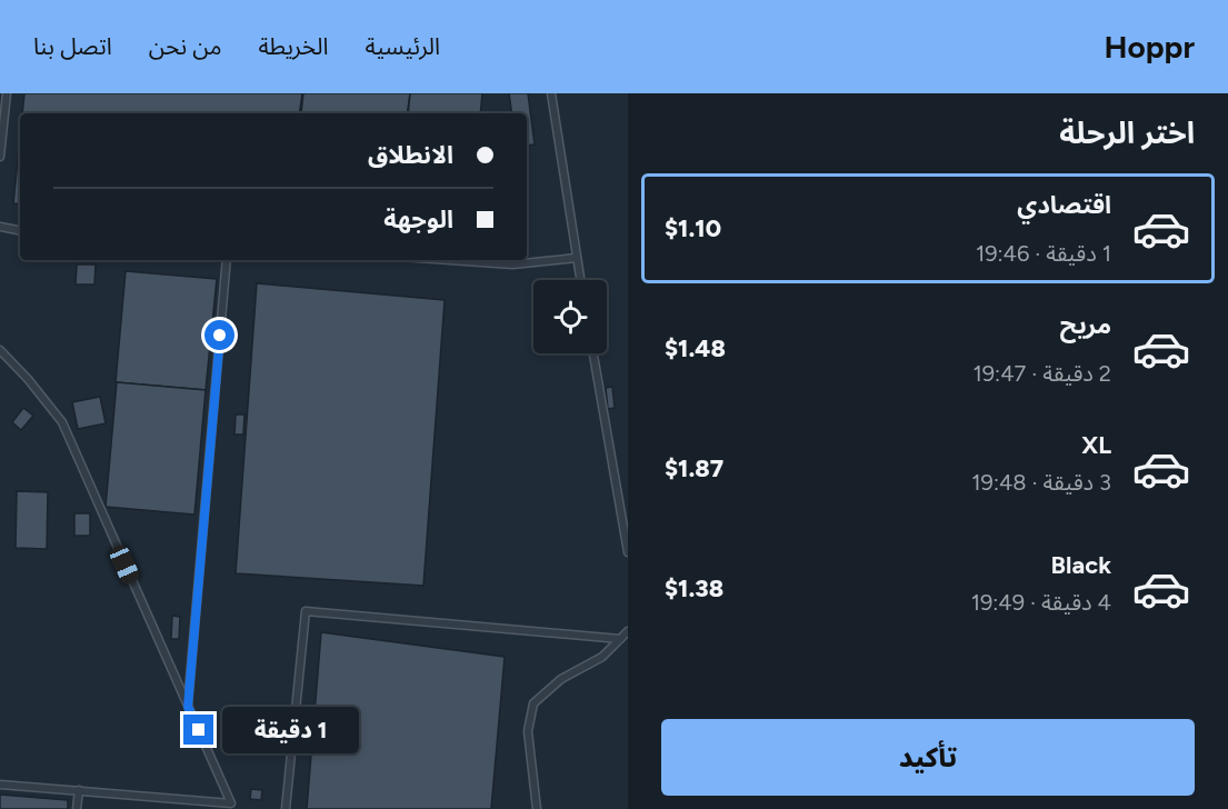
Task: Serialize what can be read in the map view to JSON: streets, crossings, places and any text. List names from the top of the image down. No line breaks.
{"page":{"header":"Hoppr","nav":["الرئيسية","الخريطة","من نحن","اتصل بنا"],"heading":"اختر الرحلة","banner":["الانطلاق","الوجهة"],"list":[{"name":"اقتصادي","note":"1 دقيقة · 19:46","value":"$1.10"},{"name":"مريح","note":"2 دقيقة · 19:47","value":"$1.48"},{"name":"XL","note":"3 دقيقة · 19:48","value":"$1.87"},{"name":"Black","note":"4 دقيقة · 19:49","value":"$1.38"}],"buttons":"تأكيد","bubble":"1 دقيقة"}}
